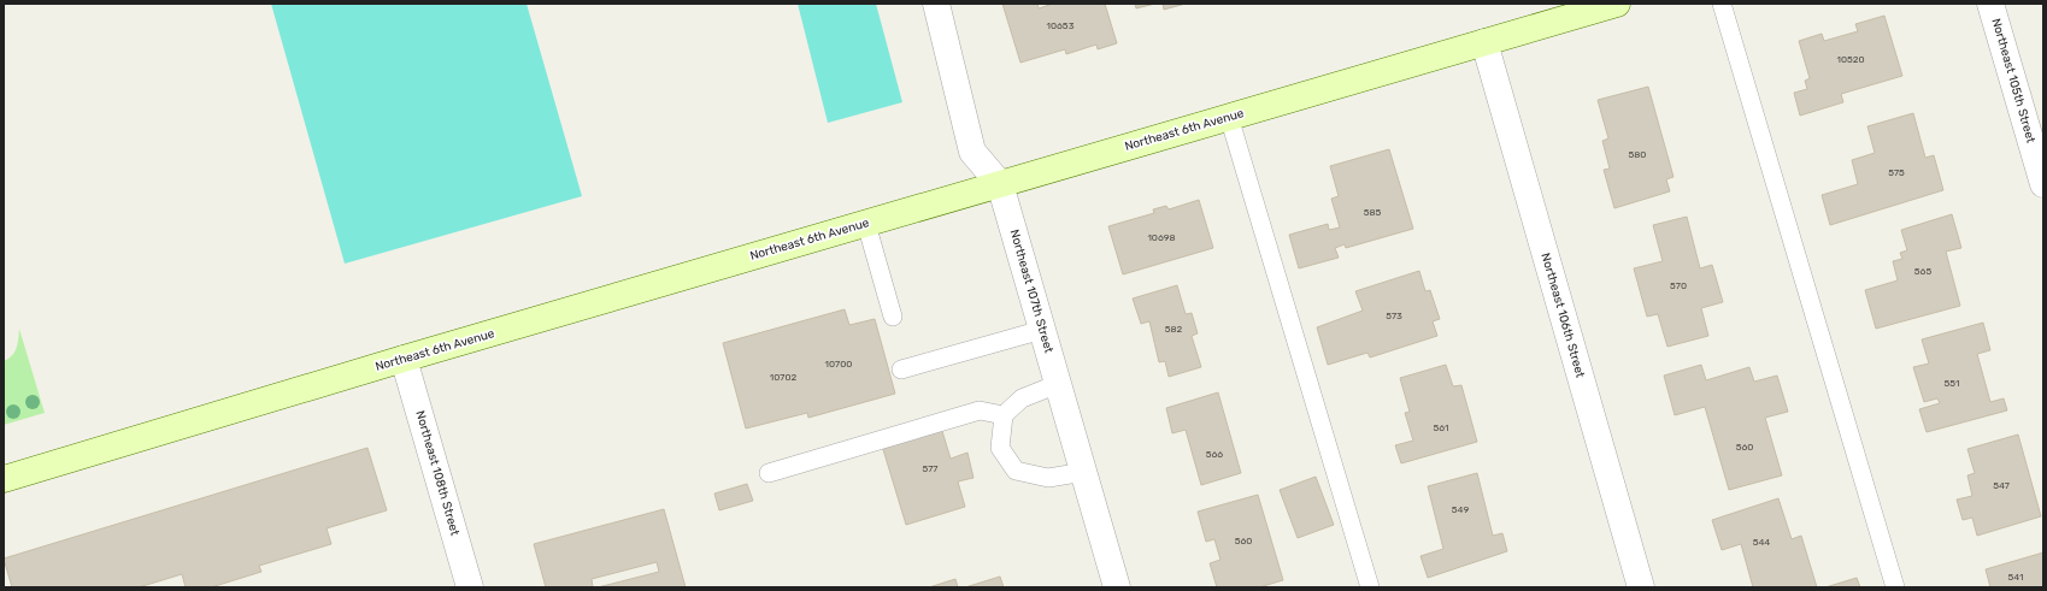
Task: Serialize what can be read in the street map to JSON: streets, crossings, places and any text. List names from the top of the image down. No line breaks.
{"streets":{"main road":["Northeast 6th Avenue"],"street":["Northeast 105th Street","Northeast 107th Street","Northeast 106th Street","Northeast 108th Street"]},"crossings":[["Northeast 6th Avenue","Northeast 107th Street"],["Northeast 6th Avenue","Northeast 106th Street"],["Northeast 6th Avenue","Northeast 108th Street"]],"house_numbers":["10653","10520","580","575","585","10698","565","570","573","582","10700","10702","551","561","560","566","577","547","549","560","544","541"]}
